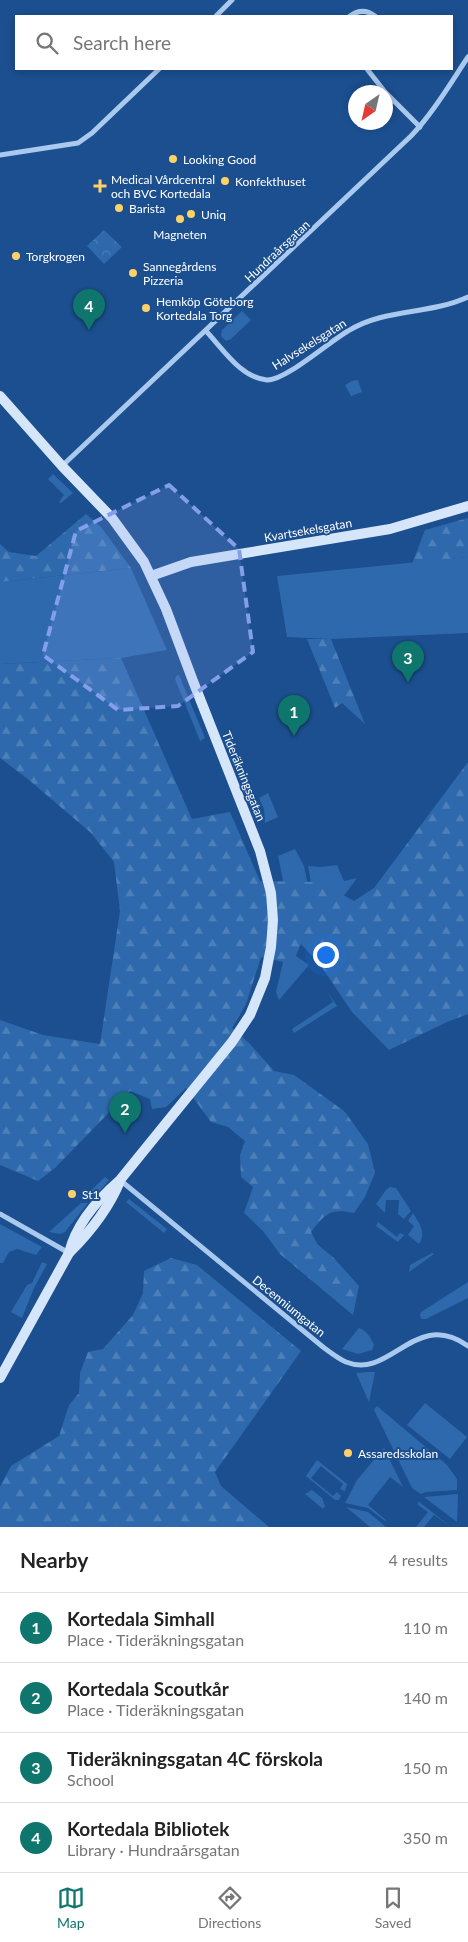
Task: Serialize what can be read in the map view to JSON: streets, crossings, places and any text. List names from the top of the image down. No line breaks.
{"streets":{"street":["Hundraårsgatan","Halvsekelsgatan","Kvartsekelsgatan","Tideräkningsgatan","Decenniumgatan"]},"crossings":[["Hundraårsgatan","Halvsekelsgatan"],["Hundraårsgatan","Tideräkningsgatan"],["Kvartsekelsgatan","Tideräkningsgatan"],["Tideräkningsgatan","Decenniumgatan"]],"places":{"other":["Looking Good","Konfekthuset","Barista","Uniq","Magneten","Torgkrogen","Sannegårdens Pizzeria","Hemköp Göteborg Kortedala Torg","St1","Assaredsskolan"],"health":["Medical Vårdcentral och BVC Kortedala"]},"north":"bottom left","page":{"search":"Search here","pins":["4","3","1","2"],"heading":["Nearby","4 results"],"list":[{"mark":"1","name":"Kortedala Simhall","note":"Place · Tideräkningsgatan","value":"110 m"},{"mark":"2","name":"Kortedala Scoutkår","note":"Place · Tideräkningsgatan","value":"140 m"},{"mark":"3","name":"Tideräkningsgatan 4C förskola","note":"School","value":"150 m"},{"mark":"4","name":"Kortedala Bibliotek","note":"Library · Hundraårsgatan","value":"350 m"}],"nav":["Map","Directions","Saved"]}}
